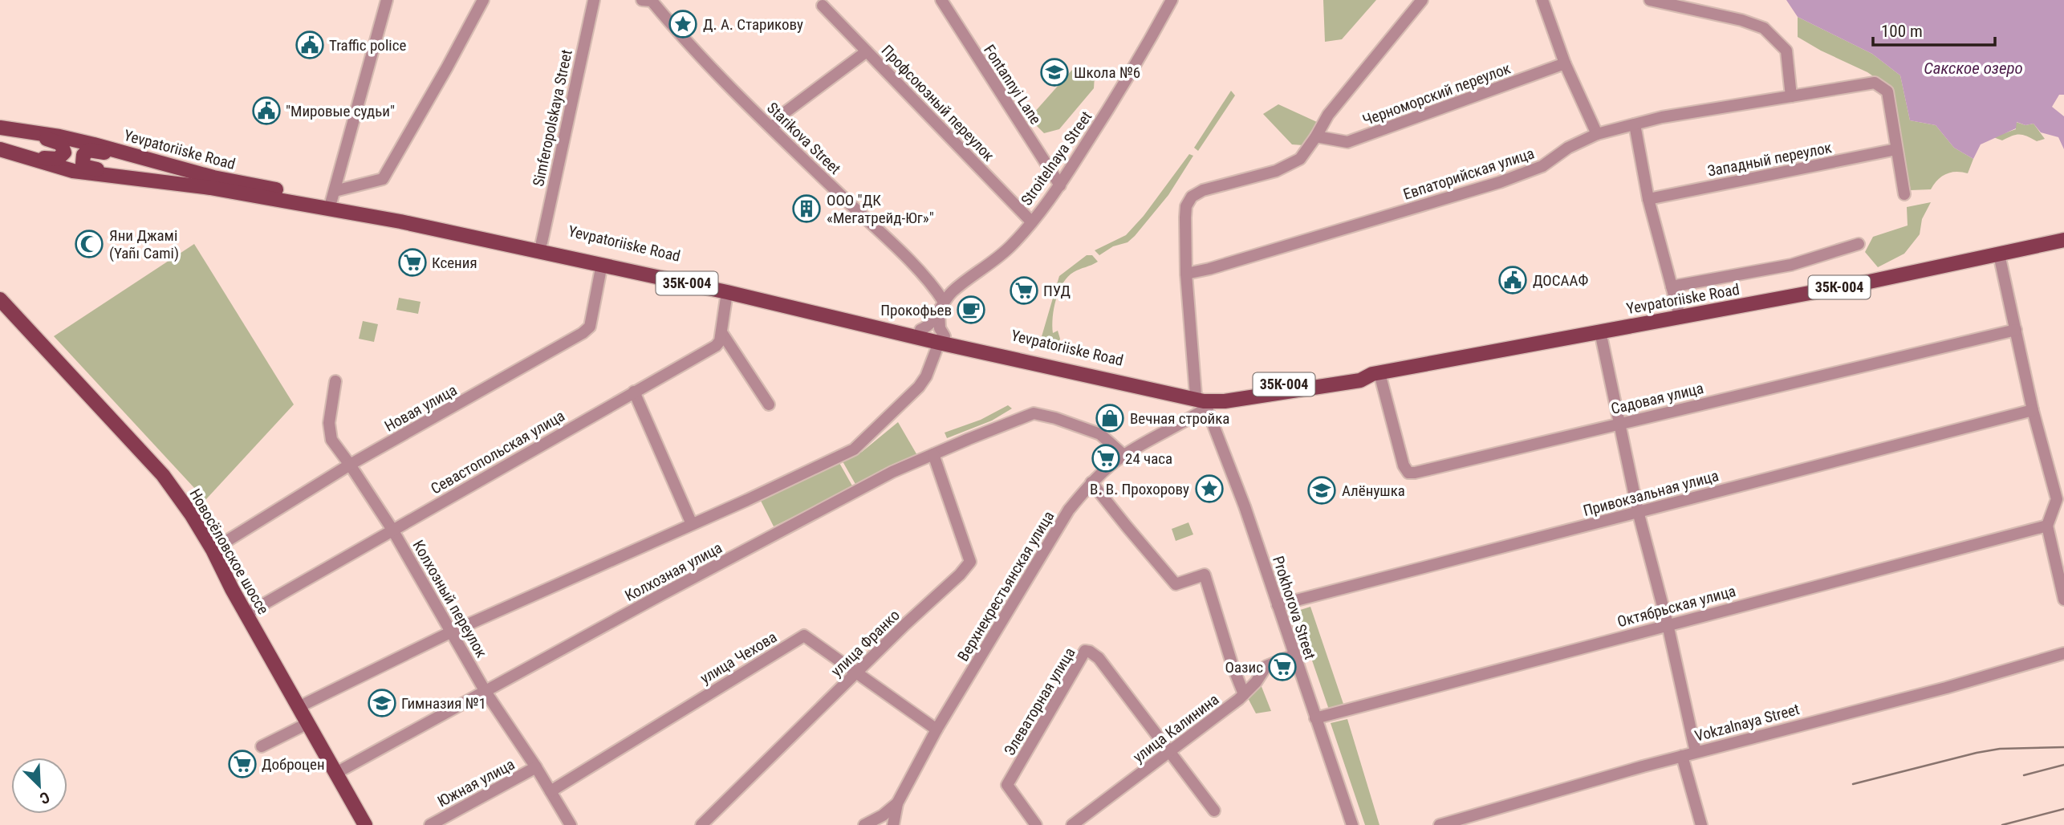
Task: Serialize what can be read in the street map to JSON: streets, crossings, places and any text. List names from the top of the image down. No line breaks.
{"streets":{"main road":["Yevpatoriiske Road","35К-004","Новосёловское шоссе"],"street":["Fontannyi Lane","Черноморский переулок","Профсоюзный переулок","Simferopolskaya Street","Starikova Street","Stroitelnaya Street","Западный переулок","Евпаторийская улица","Садовая улица","Новая улица","Севастопольская улица","Привокзальная улица","Колхозная улица","Верхнекрестьянская улица","Колхозный переулок","Октябрьская улица","Prokhorova Street","улица Франко","улица Чехова","Элеваторная улица","Vokzalnaya Street","улица Калинина","Южная улица"]},"crossings":[["Fontannyi Lane","Stroitelnaya Street"],["Профсоюзный переулок","Stroitelnaya Street"],["Simferopolskaya Street","Yevpatoriiske Road"],["Starikova Street","Stroitelnaya Street"],["Yevpatoriiske Road","Stroitelnaya Street"],["Yevpatoriiske Road","35К-004"],["Yevpatoriiske Road","Садовая улица"],["Yevpatoriiske Road","Новая улица"],["Yevpatoriiske Road","Колхозная улица"],["Yevpatoriiske Road","Верхнекрестьянская улица"],["Yevpatoriiske Road","Prokhorova Street"],["Западный переулок","Евпаторийская улица"],["Новая улица","Новосёловское шоссе"],["Новая улица","Колхозный переулок"],["Севастопольская улица","Новосёловское шоссе"],["Севастопольская улица","Колхозный переулок"],["Привокзальная улица","Prokhorova Street"],["Новосёловское шоссе","Колхозная улица"],["Колхозная улица","Верхнекрестьянская улица"],["Колхозная улица","Колхозный переулок"],["Колхозная улица","улица Франко"],["Верхнекрестьянская улица","Prokhorova Street"],["Верхнекрестьянская улица","улица Чехова"],["Колхозный переулок","улица Чехова"],["Колхозный переулок","Южная улица"],["Октябрьская улица","Prokhorova Street"],["Prokhorova Street","улица Калинина"],["улица Франко","улица Чехова"],["Элеваторная улица","улица Калинина"]],"water":["Сакское озеро"],"places":{"place":["Д. А. Старикову","В. В. Прохорову"],"public building":["Traffic police","\"Мировые судьи\"","ДОСААФ"],"school or university":["Школа №6","Алёнушка","Гимназия №1"],"building":["ООО \"ДК «Мегатрейд-Юг»\""],"mosque":["Яни Джамі (Yañı Cami)"],"supermarket":["Ксения","ПУД","24 часа","Оазис","Доброцен"],"cafe":["Прокофьев"],"shop":["Вечная стройка"]},"scale_bar":"100 m","north":"bottom right"}
